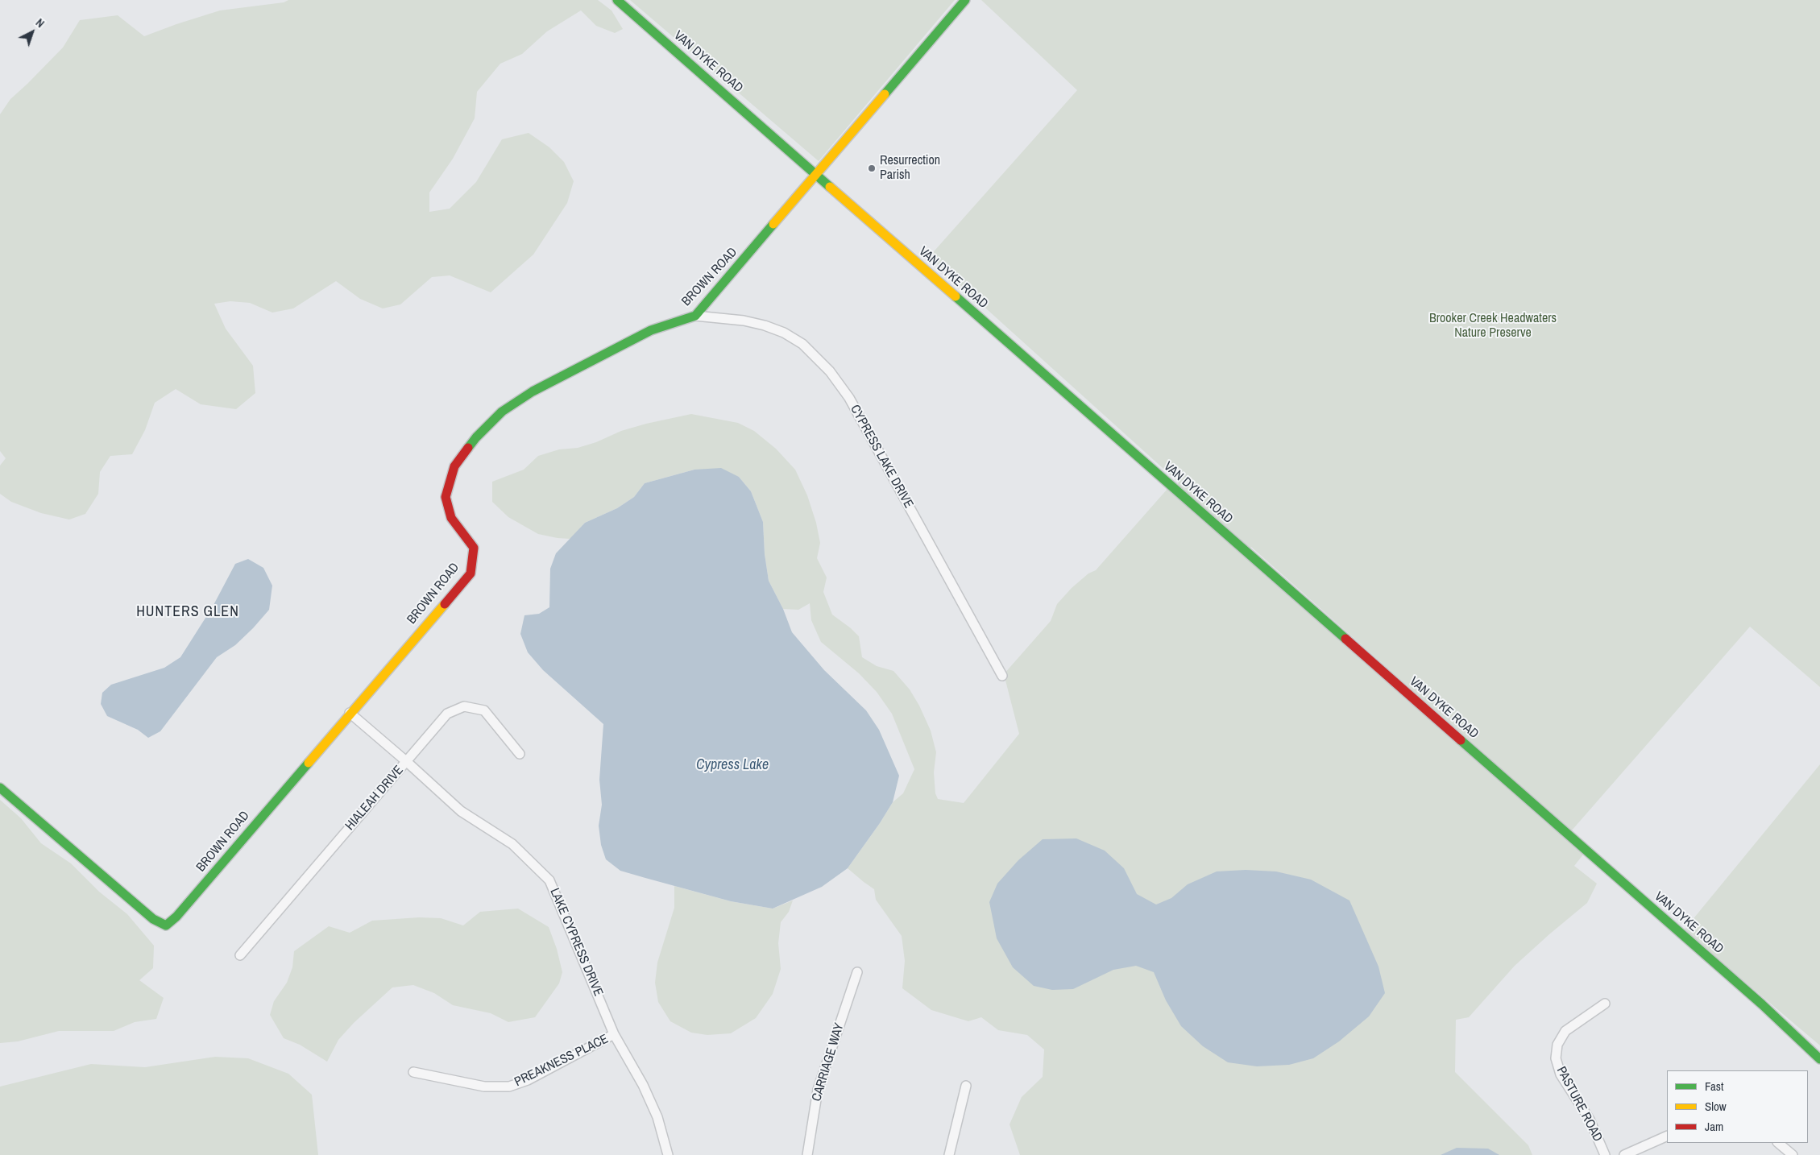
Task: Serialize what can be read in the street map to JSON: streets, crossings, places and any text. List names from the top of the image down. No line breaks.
{"streets":{"main road":["VAN DYKE ROAD","BROWN ROAD"],"street":["CYPRESS LAKE DRIVE","HIALEAH DRIVE","LAKE CYPRESS DRIVE","PREAKNESS PLACE","CARRIAGE WAY","PASTURE ROAD"]},"crossings":[["VAN DYKE ROAD","BROWN ROAD"],["BROWN ROAD","CYPRESS LAKE DRIVE"],["BROWN ROAD","LAKE CYPRESS DRIVE"],["HIALEAH DRIVE","LAKE CYPRESS DRIVE"],["LAKE CYPRESS DRIVE","PREAKNESS PLACE"]],"districts":["HUNTERS GLEN"],"water":["Cypress Lake"],"parks":["Brooker Creek Headwaters Nature Preserve"],"places":["Resurrection Parish"],"legend":["Fast","Slow","Jam"],"north":"top right"}
